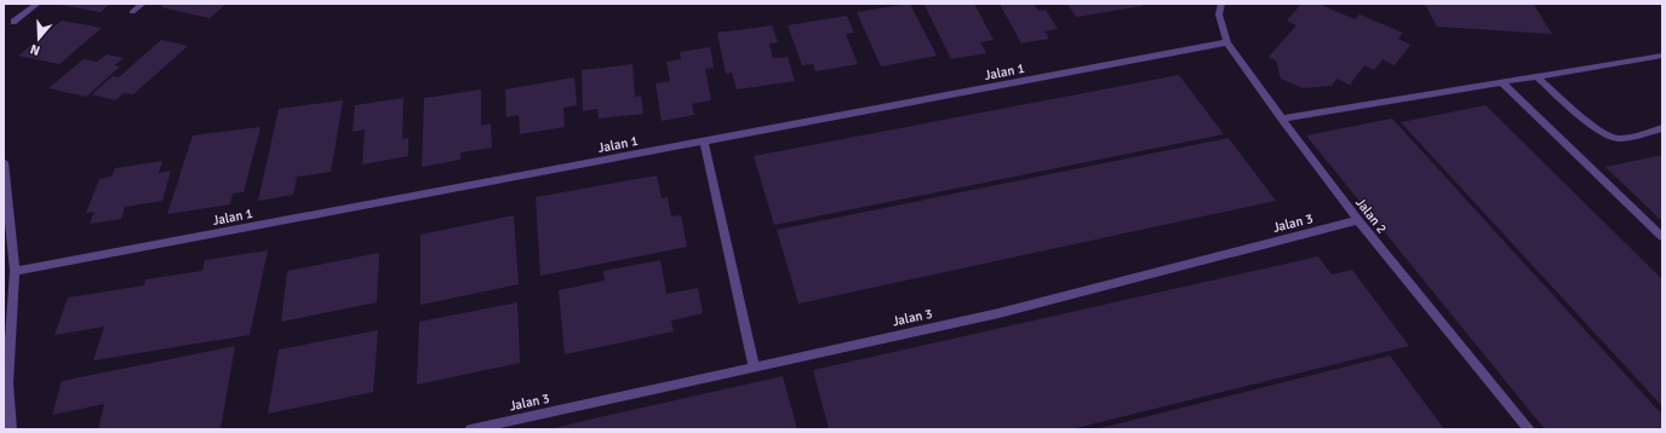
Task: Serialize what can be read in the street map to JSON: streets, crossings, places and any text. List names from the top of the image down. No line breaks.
{"streets":{"street":["Jalan 1","Jalan 2","Jalan 3"]},"crossings":[["Jalan 1","Jalan 2"],["Jalan 2","Jalan 3"]],"north":"bottom"}
